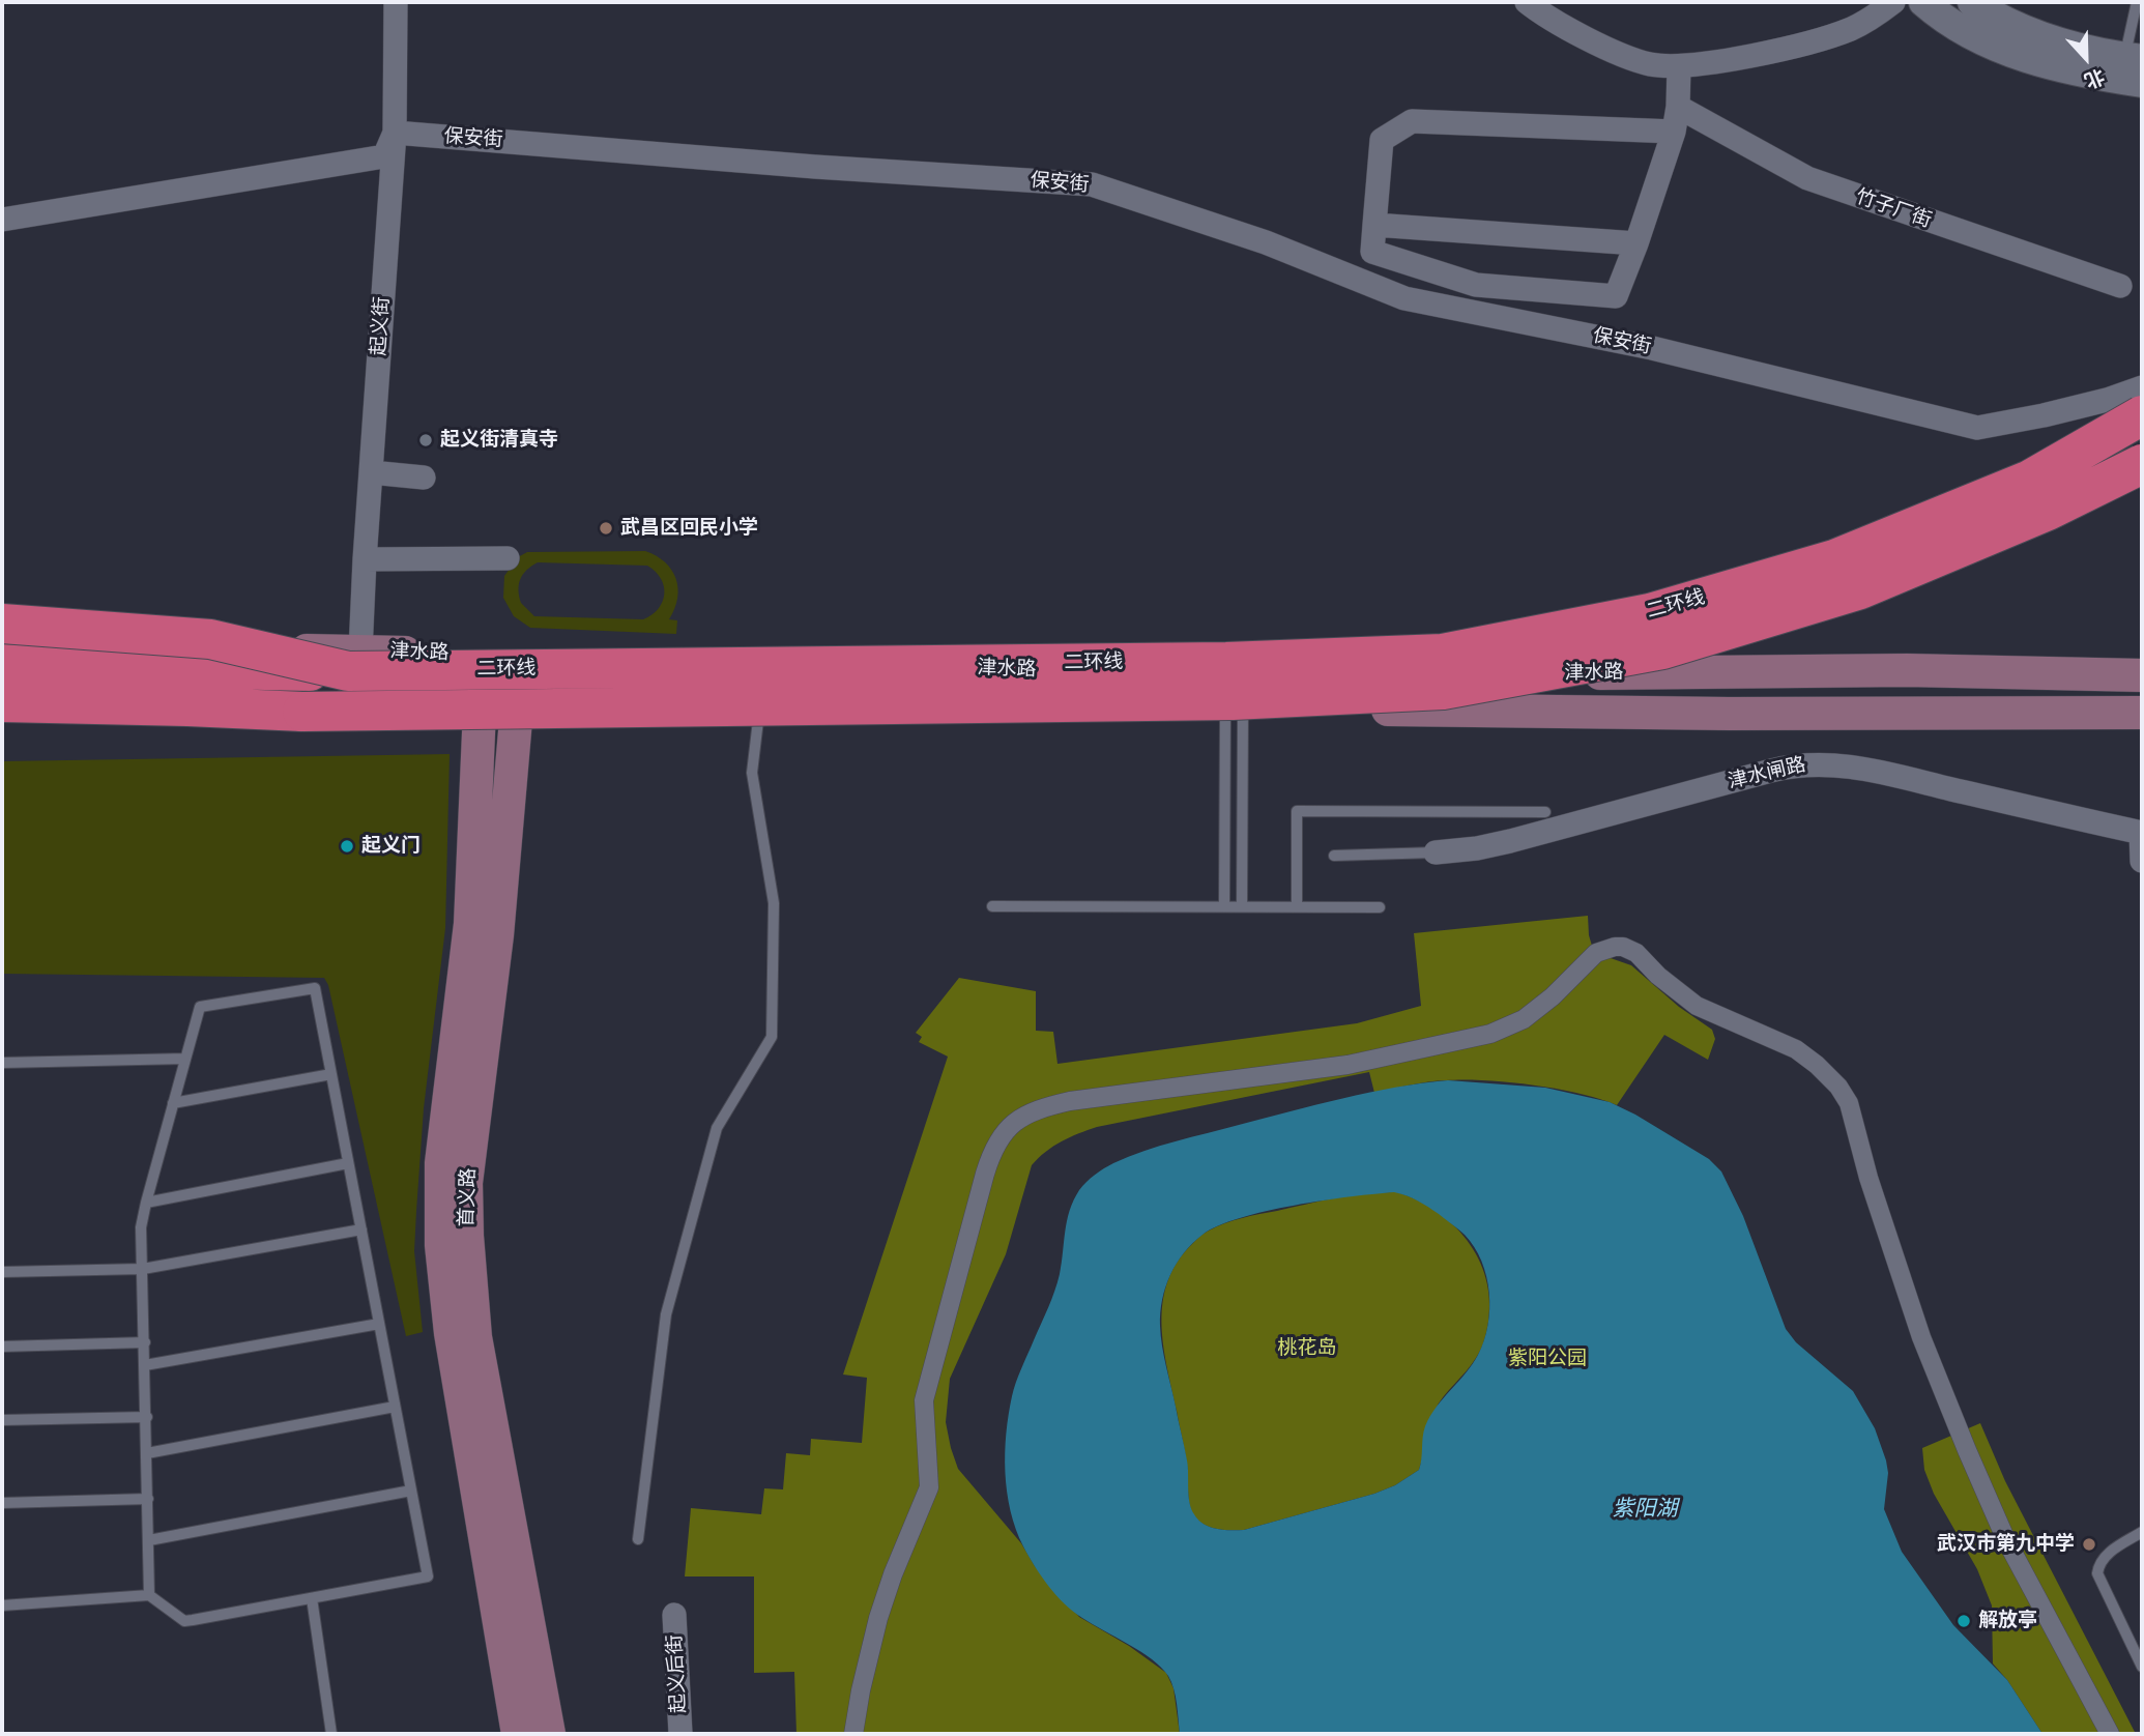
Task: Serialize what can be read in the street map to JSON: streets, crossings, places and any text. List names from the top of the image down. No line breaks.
{"streets":{"highway":["二环线"],"main road":["津水路","首义路"],"street":["保安街","竹子厂街","起义街","津水闸路","起义后街"]},"crossings":[["保安街","起义街"],["起义街","二环线"],["起义街","津水路"],["二环线","津水路"],["津水路","首义路"]],"water":["紫阳湖"],"parks":["桃花岛","紫阳公园"],"places":["起义街清真寺","武昌区回民小学","起义门","武汉市第九中学","解放亭"],"north":"bottom"}
